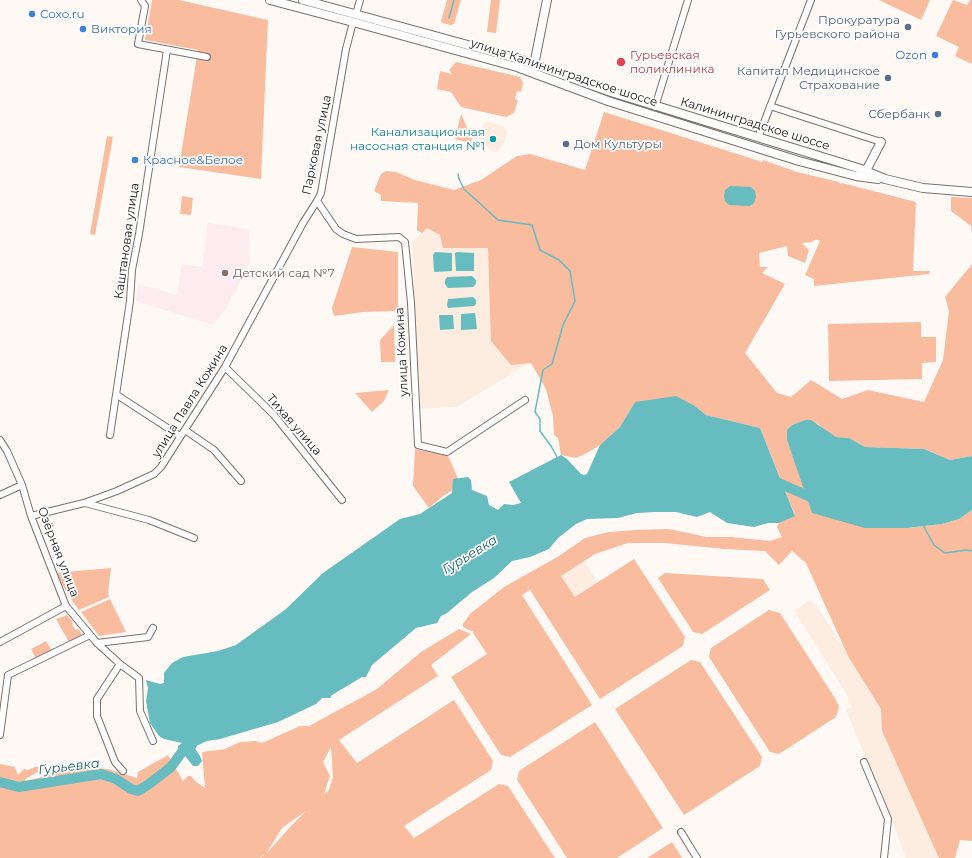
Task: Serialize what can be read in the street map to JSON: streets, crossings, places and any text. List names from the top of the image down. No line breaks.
{"streets":{"main road":["улица Калининградское шоссе","Калининградское шоссе"],"street":["Парковая улица","Каштановая улица","улица Кожина","улица Павла Кожина","Тихая улица","Озёрная улица"]},"crossings":[["улица Калининградское шоссе","Калининградское шоссе"],["улица Калининградское шоссе","Парковая улица"],["Парковая улица","улица Кожина"],["Парковая улица","улица Павла Кожина"],["улица Павла Кожина","Тихая улица"],["улица Павла Кожина","Озёрная улица"]],"water":["Гурьевка"],"places":["Coxo.ru","Прокуратура Гурьевского района","Виктория","Ozon","Гурьевская поликлиника","Капитал Медицинское Страхование","Сбербанк","Канализационная насосная станция №1","Дом Культуры","Красное&Белое","Детский сад №7"]}
